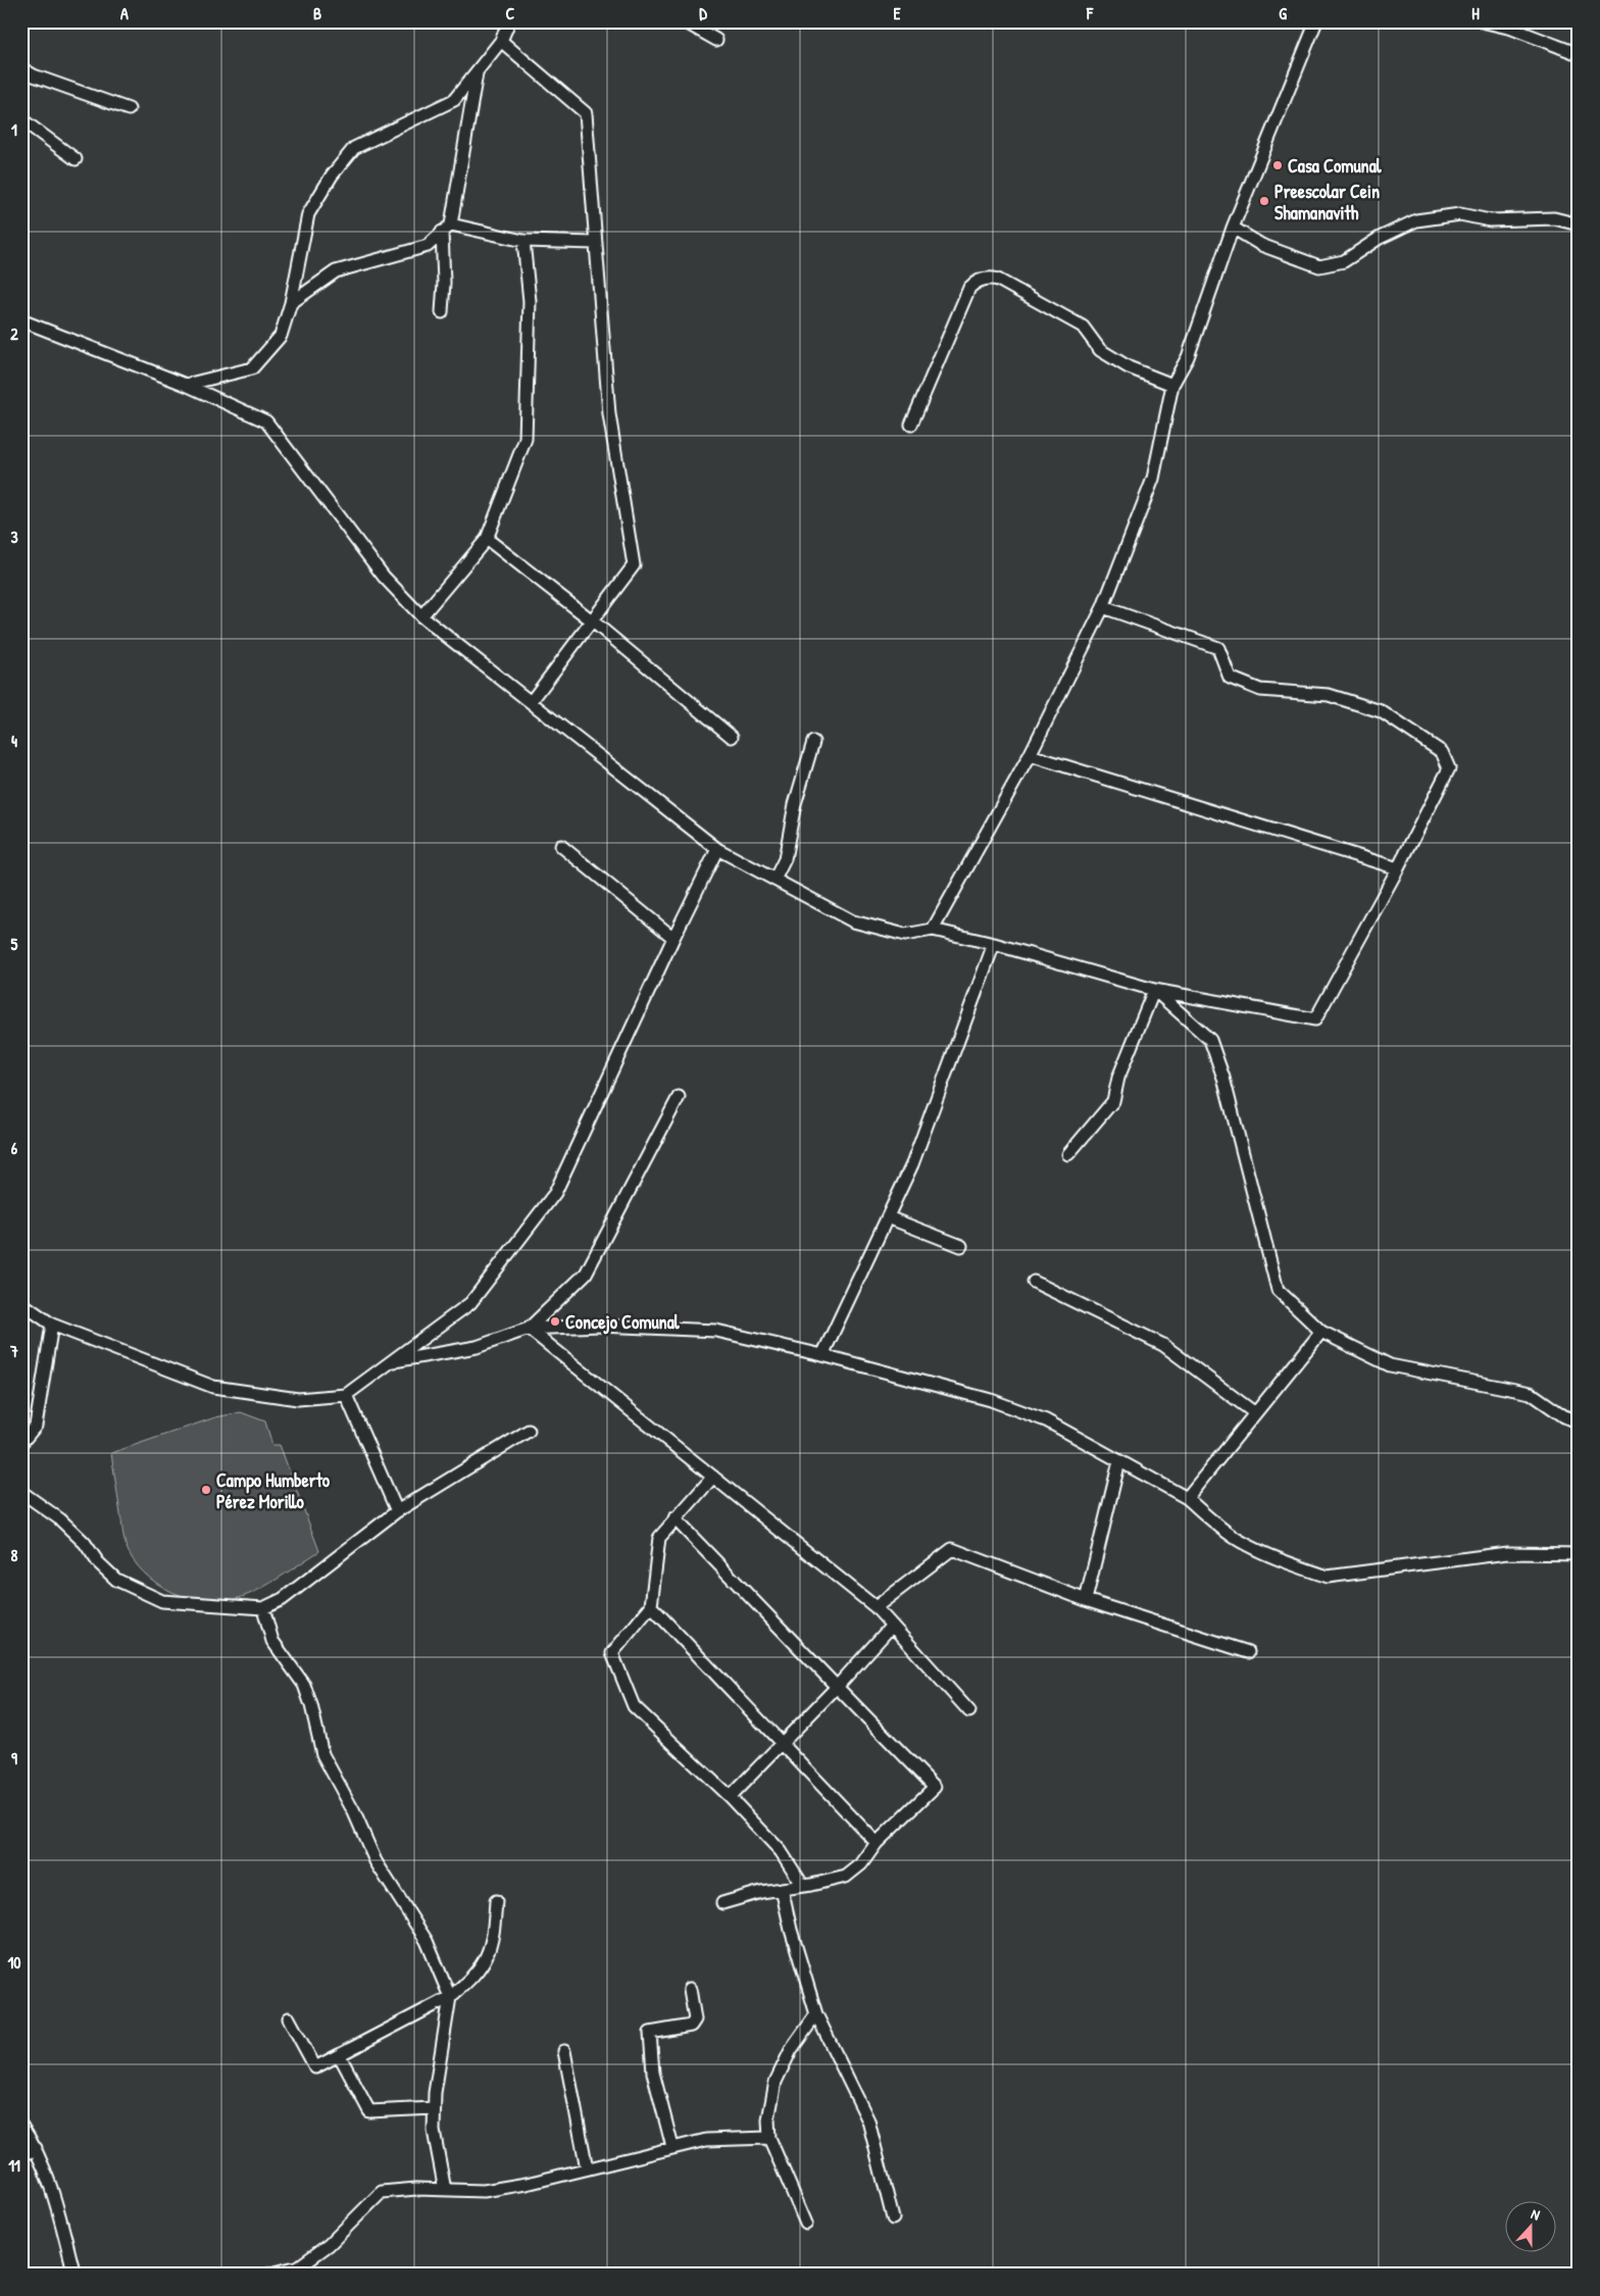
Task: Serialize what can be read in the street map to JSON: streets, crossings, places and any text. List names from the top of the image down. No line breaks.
{"places":["Casa Comunal","Preescolar Cein Shamanavith","Concejo Comunal","Campo Humberto Pérez Morillo"],"north":"top","grid":{"columns":["A","B","C","D","E","F","G","H"],"rows":["1","2","3","4","5","6","7","8","9","10","11"]}}
